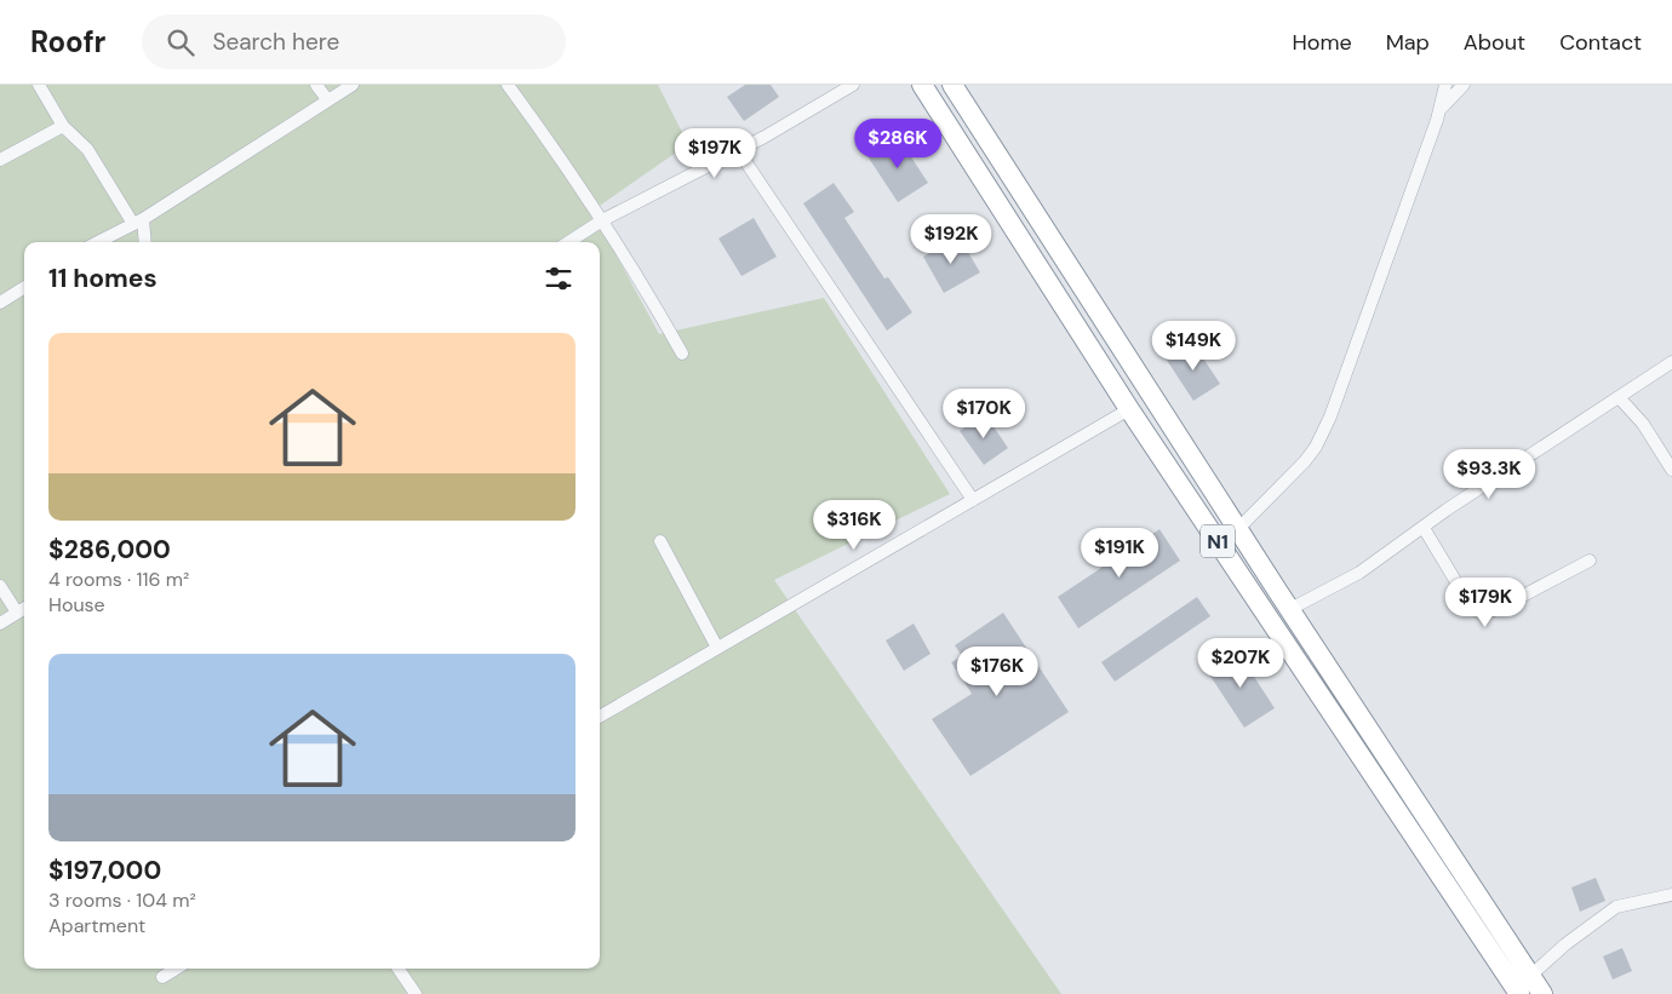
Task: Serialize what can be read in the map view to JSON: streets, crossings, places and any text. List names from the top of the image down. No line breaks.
{"streets":{"highway":["N1"]},"page":{"header":"Roofr","search":"Search here","nav":["Home","Map","About","Contact"],"price":["$286K","$197K","$192K","$149K","$170K","$93.3K","$316K","$191K","$179K","$207K","$176K"],"heading":"11 homes","list":[{"name":"$286,000","note":"4 rooms · 116 m² · House"},{"name":"$197,000","note":"3 rooms · 104 m² · Apartment"}]}}
